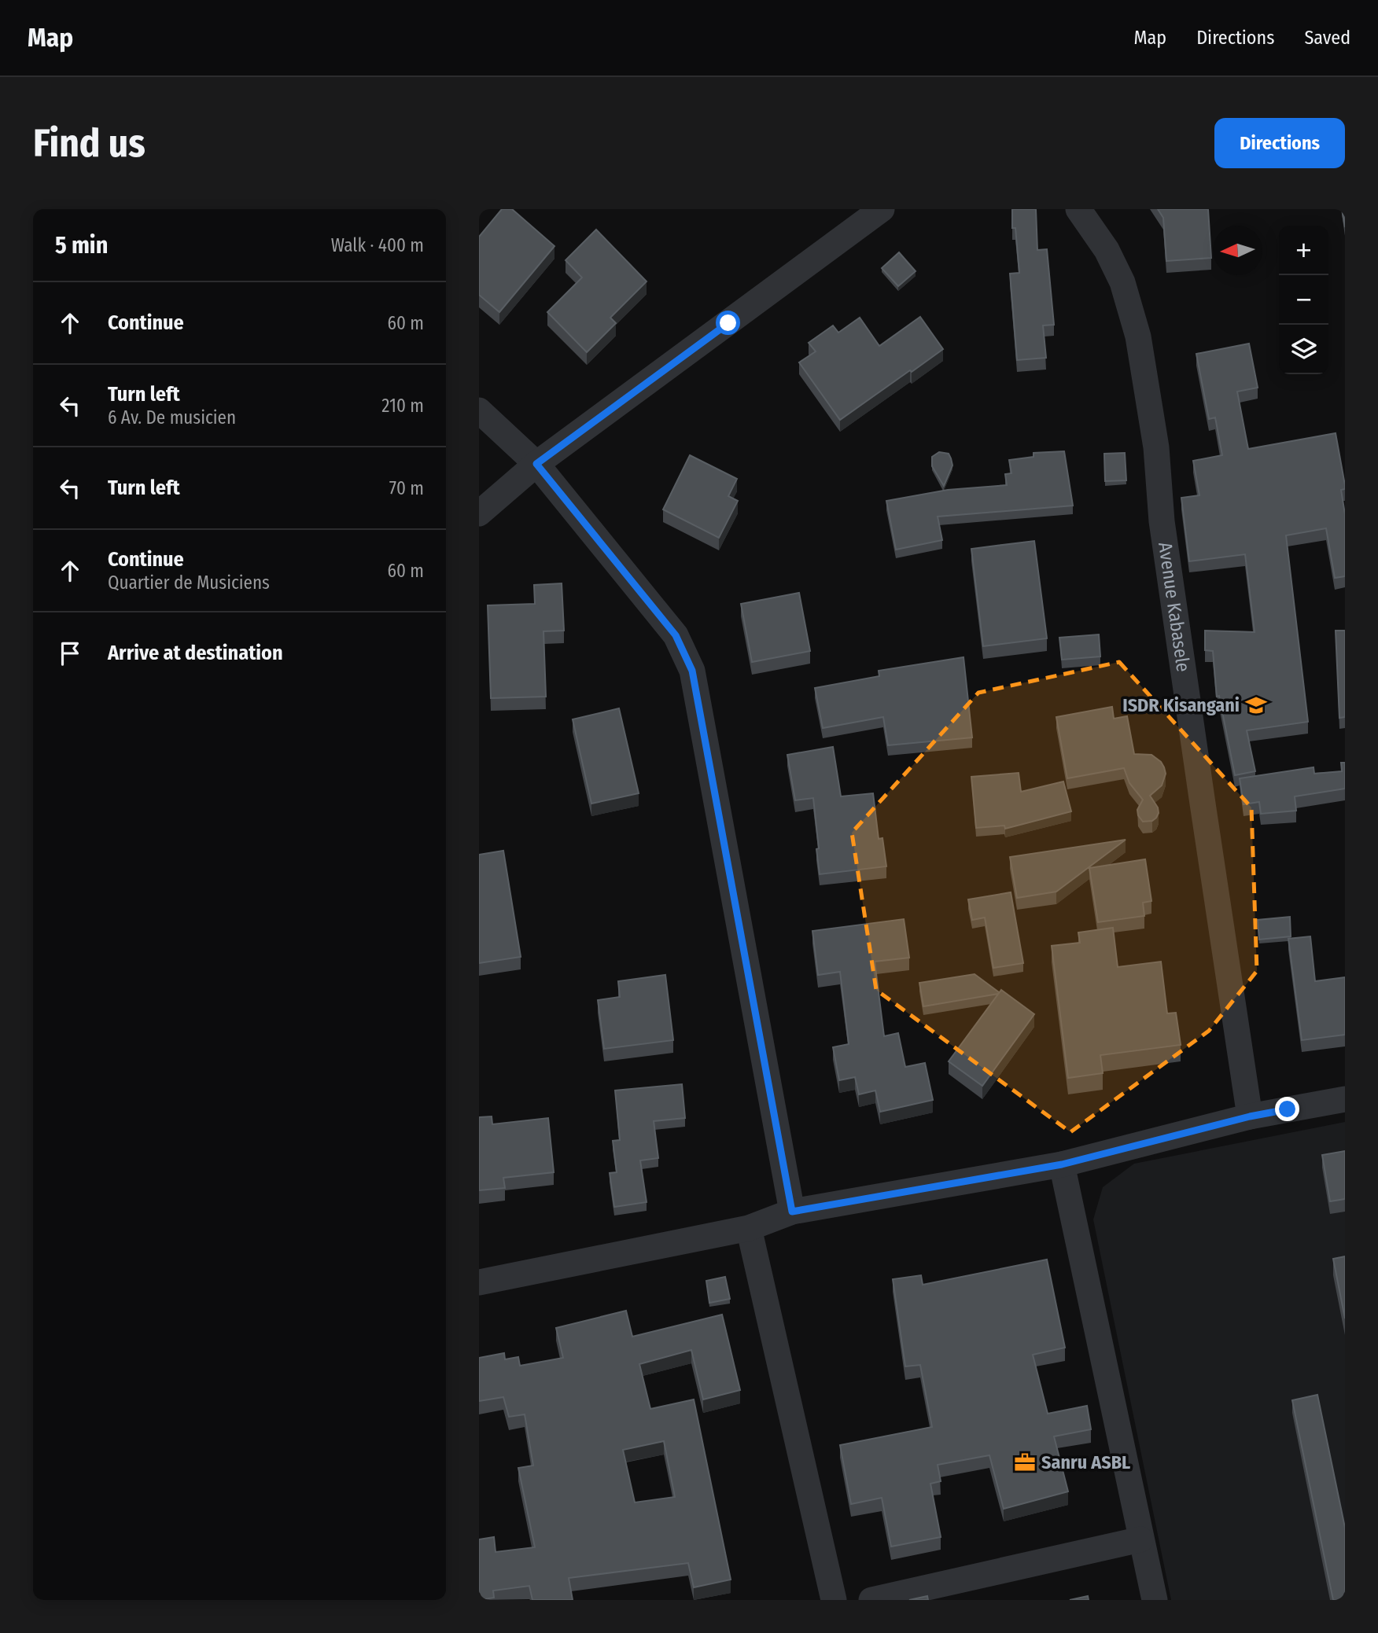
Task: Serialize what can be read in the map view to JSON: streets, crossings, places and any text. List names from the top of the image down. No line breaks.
{"streets":{"street":["Avenue Kabasele"]},"places":{"school or university":["ISDR Kisangani"],"office":["Sanru ASBL"]},"north":"left","page":{"header":"Map","nav":["Map","Directions","Saved"],"buttons":"Directions","title":"Find us","heading":["5 min","Walk · 400 m"],"map_buttons":["+","−"],"list":[["Continue","60 m"],["Turn left","6 Av. De musicien","210 m"],["Turn left","70 m"],["Continue","Quartier de Musiciens","60 m"],"Arrive at destination"]}}
